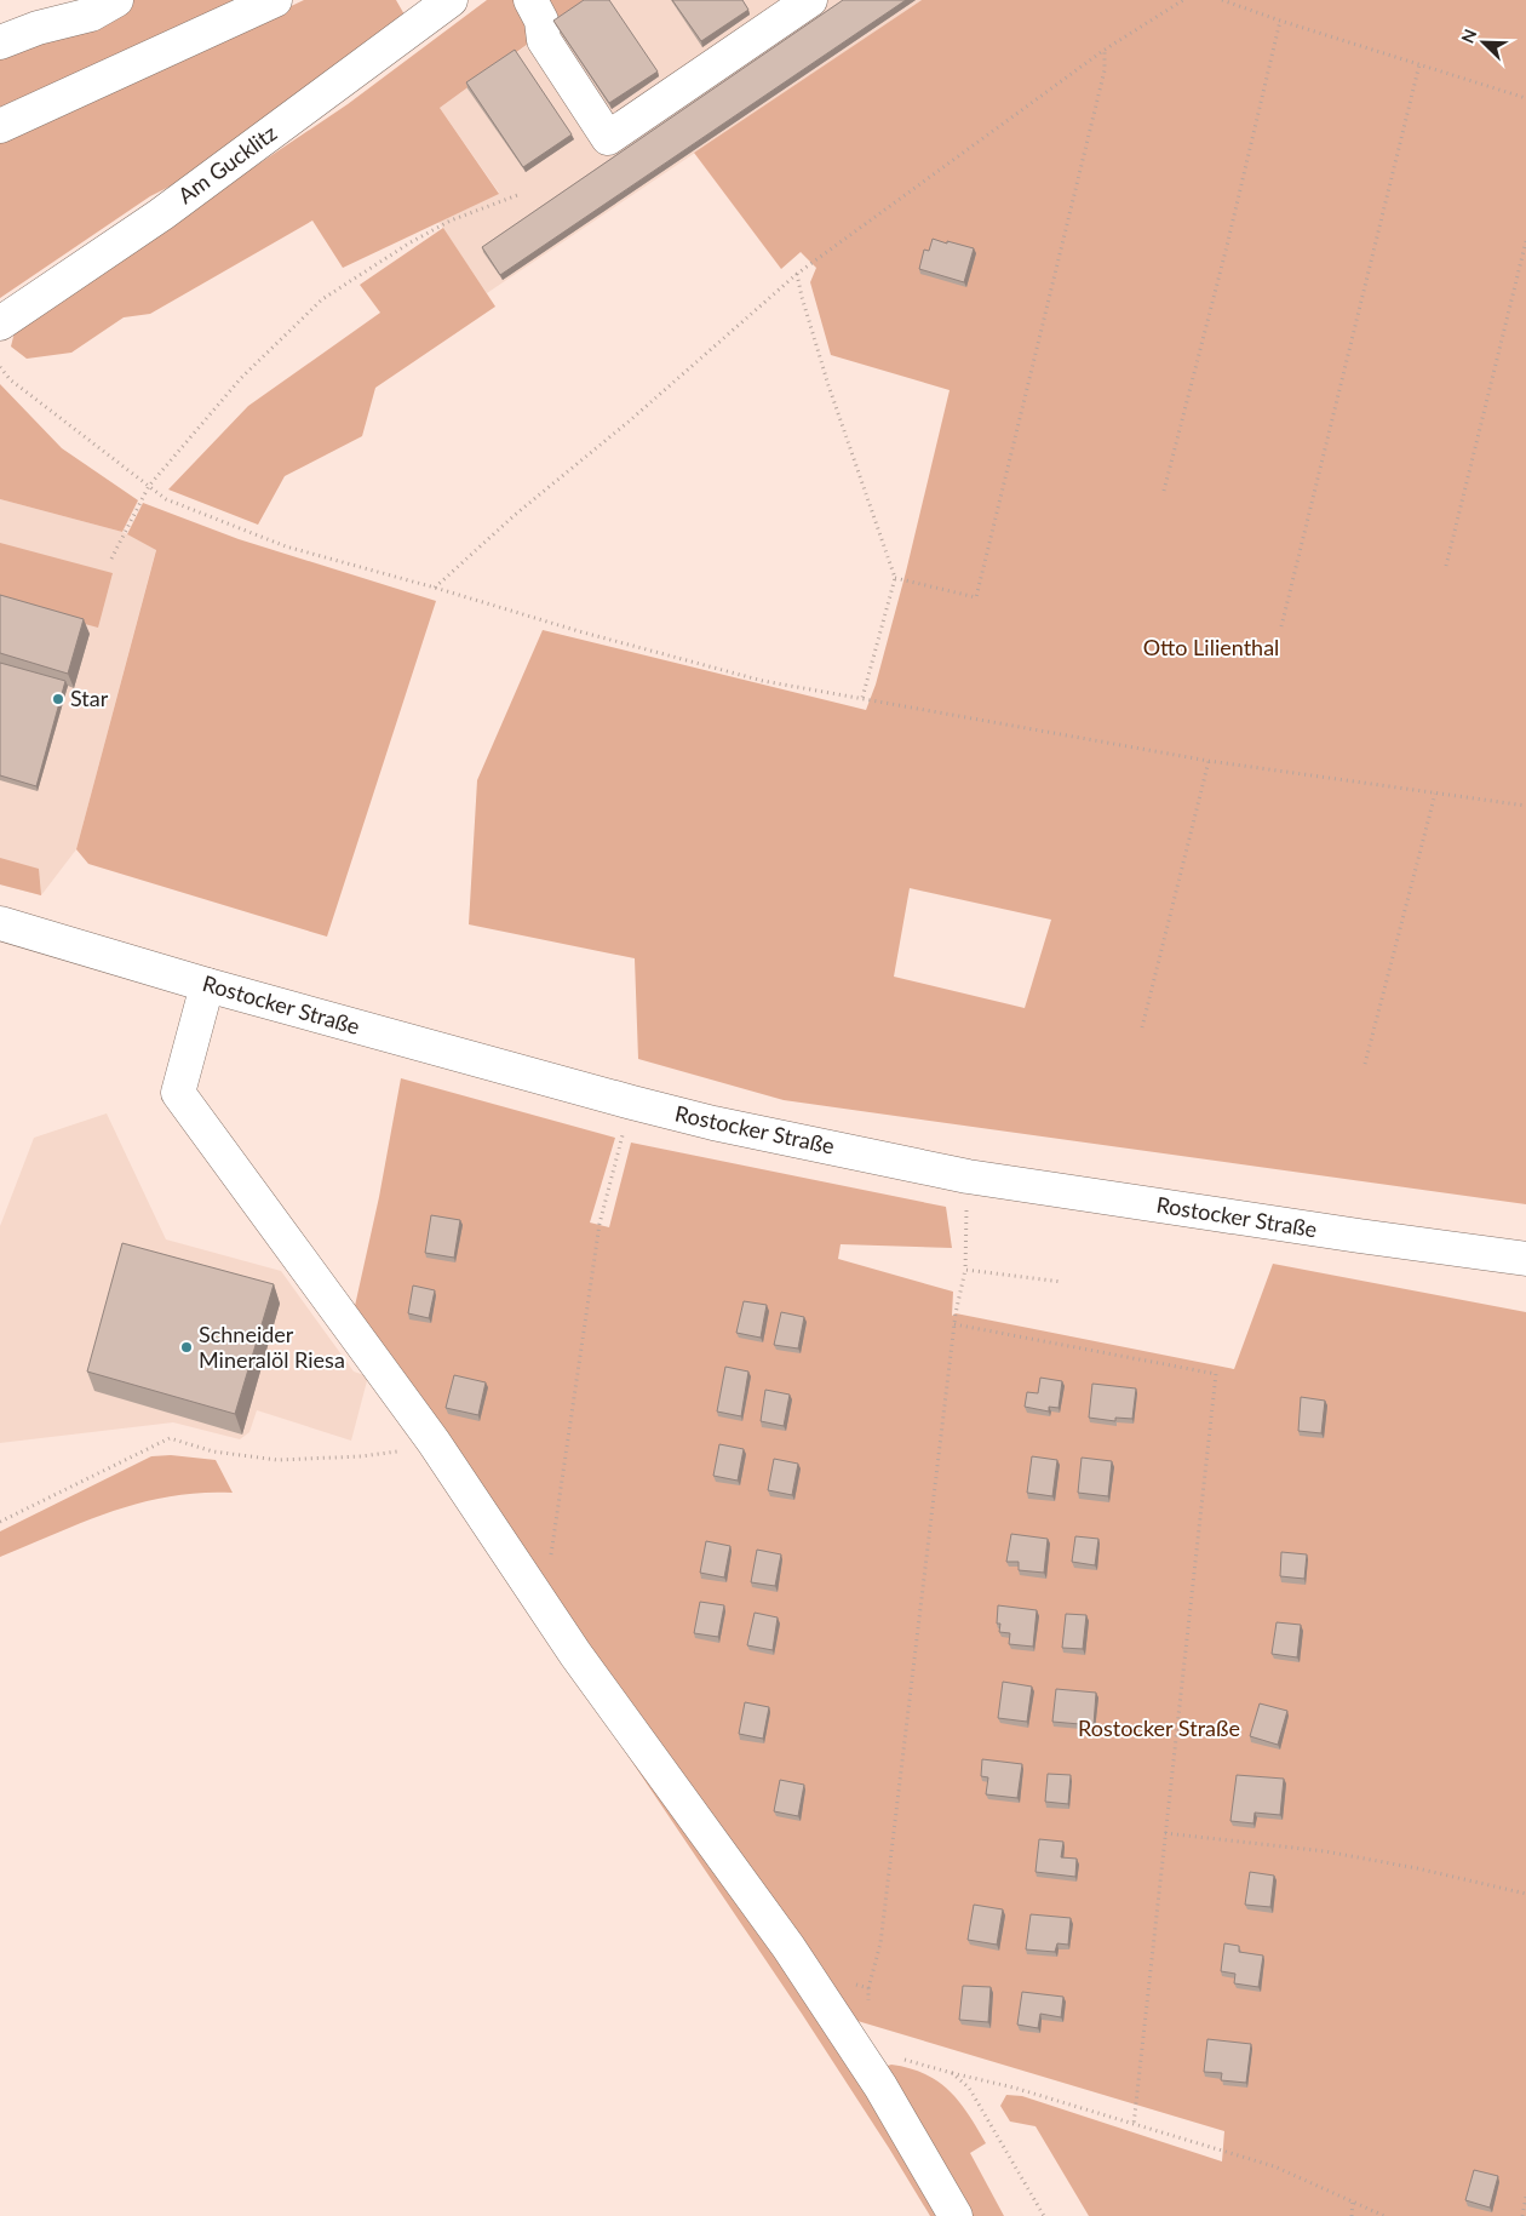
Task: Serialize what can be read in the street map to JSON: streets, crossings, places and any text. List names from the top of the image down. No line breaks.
{"streets":{"street":["Am Gucklitz","Rostocker Straße"]},"parks":["Otto Lilienthal","Rostocker Straße"],"places":["Star","Schneider Mineralöl Riesa"],"north":"top left"}
